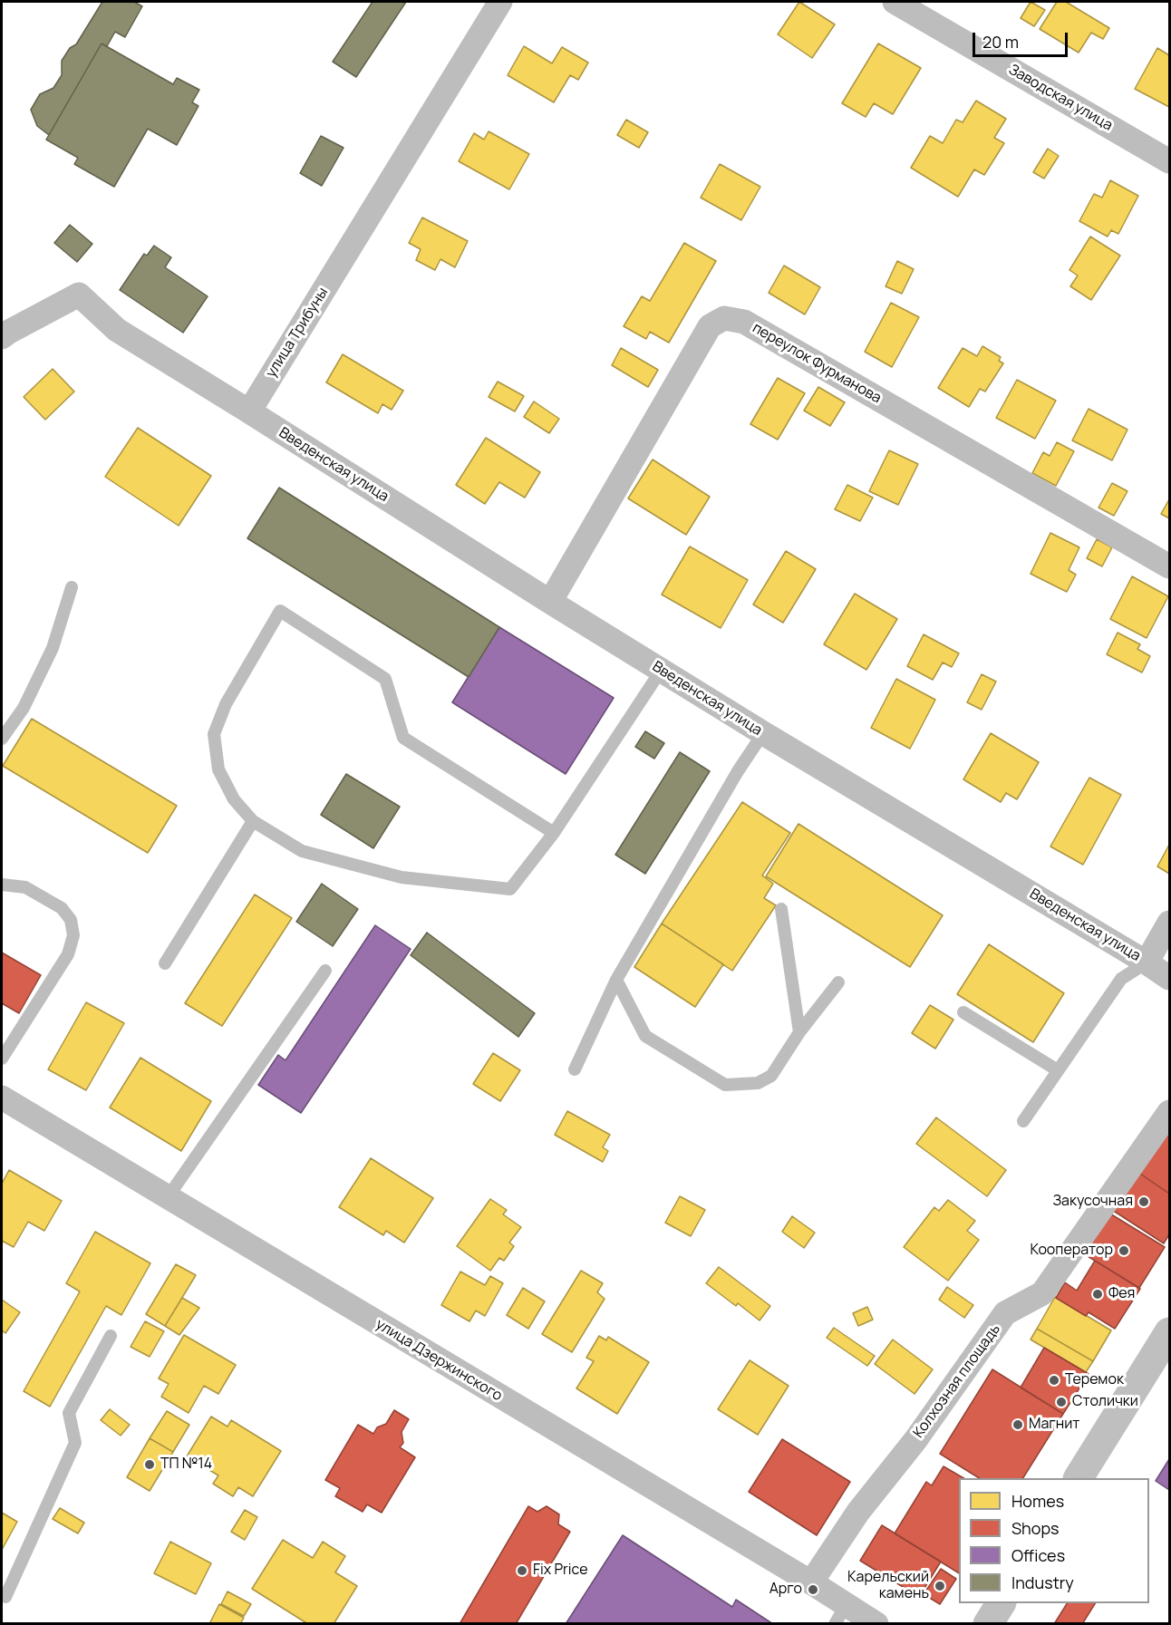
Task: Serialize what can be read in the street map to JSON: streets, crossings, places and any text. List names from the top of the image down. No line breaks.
{"streets":{"street":["Заводская улица","улица Трибуны","переулок Фурманова","Введенская улица","улица Дзержинского","Колхозная площадь"]},"crossings":[["улица Трибуны","Введенская улица"],["переулок Фурманова","Введенская улица"],["улица Дзержинского","Колхозная площадь"]],"places":["Закусочная","Кооператор","Фея","Теремок","Столички","Магнит","ТП №14","Fix Price","Карельский камень","Арго"],"legend":["Homes","Shops","Offices","Industry"],"scale_bar":"20 m"}
